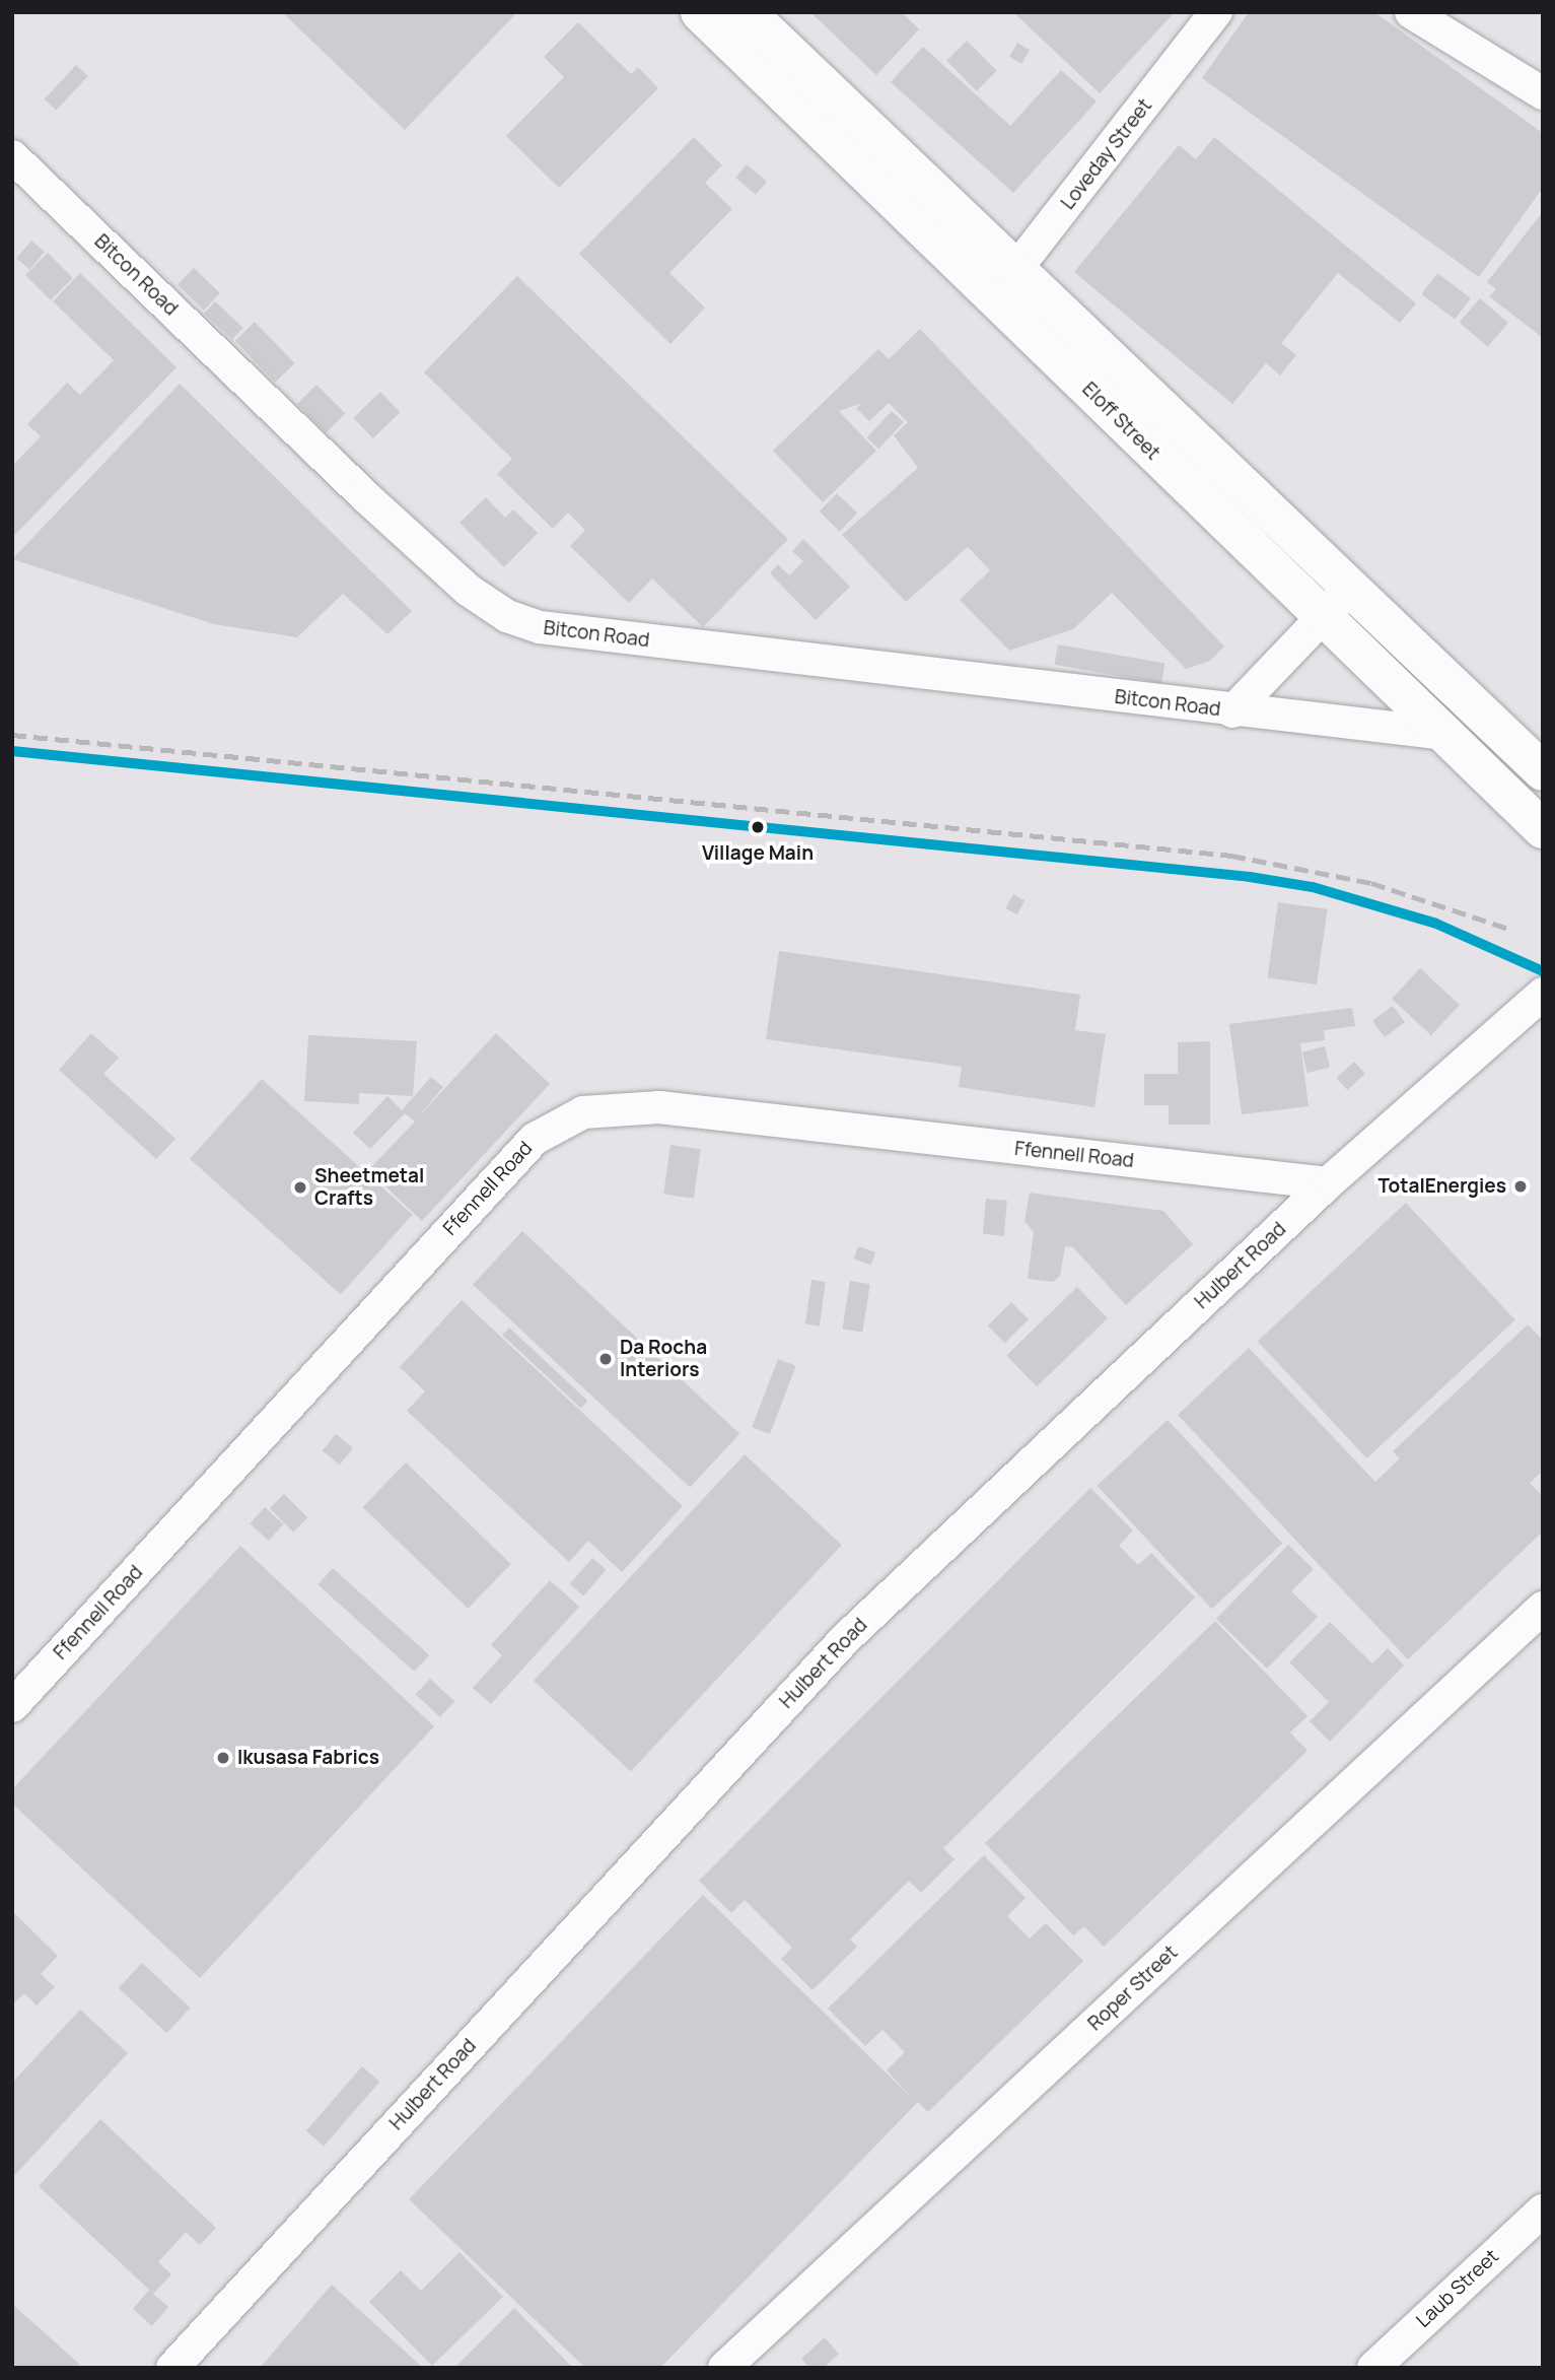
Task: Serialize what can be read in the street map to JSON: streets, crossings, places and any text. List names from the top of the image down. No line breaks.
{"streets":{"street":["Loveday Street","Bitcon Road","Eloff Street","Ffennell Road","Hulbert Road","Roper Street","Laub Street"]},"crossings":[["Loveday Street","Eloff Street"],["Bitcon Road","Eloff Street"],["Ffennell Road","Hulbert Road"]],"places":["Village Main","TotalEnergies","Sheetmetal Crafts","Da Rocha Interiors","Ikusasa Fabrics"]}
